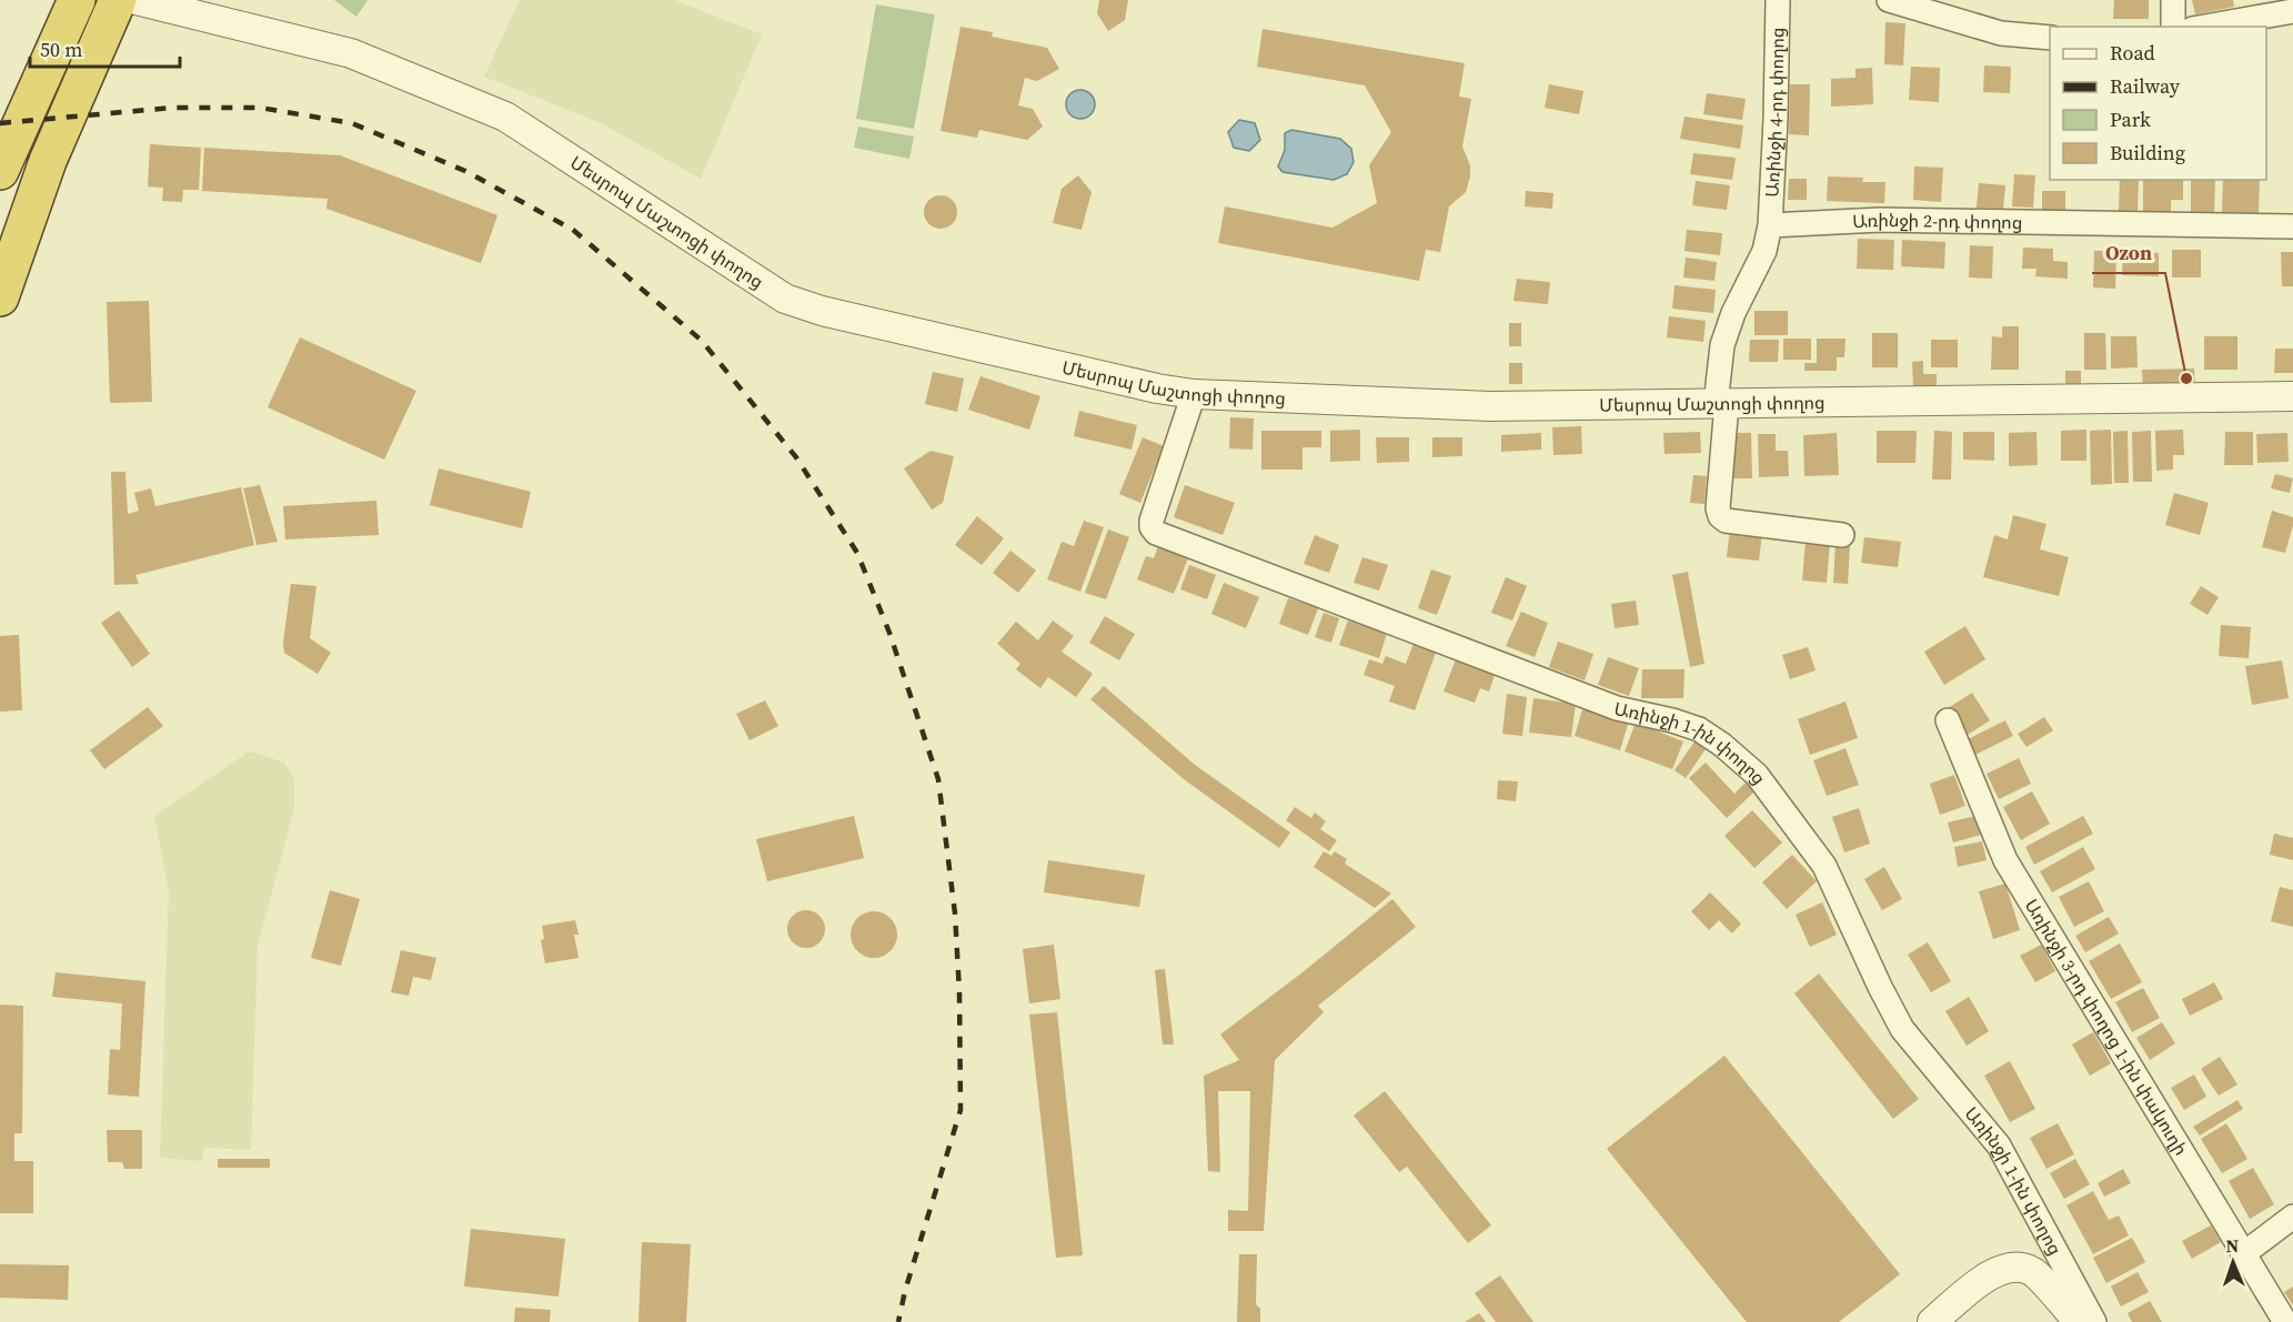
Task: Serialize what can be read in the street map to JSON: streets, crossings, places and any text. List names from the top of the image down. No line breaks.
{"streets":{"street":["Առինջի 4-րդ փողոց","Մեսրոպ Մաշտոցի փողոց","Առինջի 2-րդ փողոց","Առինջի 1-ին փողոց","Առինջի 3-րդ փողոց 1-ին փակուղի"]},"crossings":[["Առինջի 4-րդ փողոց","Առինջի 2-րդ փողոց"],["Մեսրոպ Մաշտոցի փողոց","Առինջի 1-ին փողոց"]],"places":["Ozon"],"legend":["Road","Railway","Park","Building"],"scale_bar":"50 m","north":"top"}
